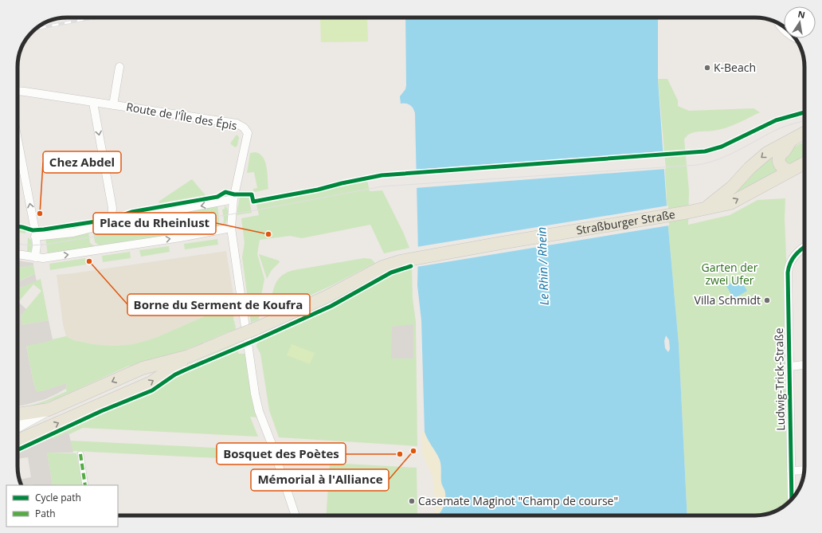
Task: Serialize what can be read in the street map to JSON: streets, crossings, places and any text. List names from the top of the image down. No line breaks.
{"streets":{"main road":["Straßburger Straße"],"street":["Route de l'Île des Épis","Ludwig-Trick-Straße"]},"water":["Le Rhin / Rhein"],"parks":["Garten der zwei Ufer"],"places":["K-Beach","Chez Abdel","Place du Rheinlust","Borne du Serment de Koufra","Villa Schmidt","Mémorial à l'Alliance","Bosquet des Poètes","Casemate Maginot \"Champ de course\""],"legend":["Cycle path","Path"],"north":"top"}
